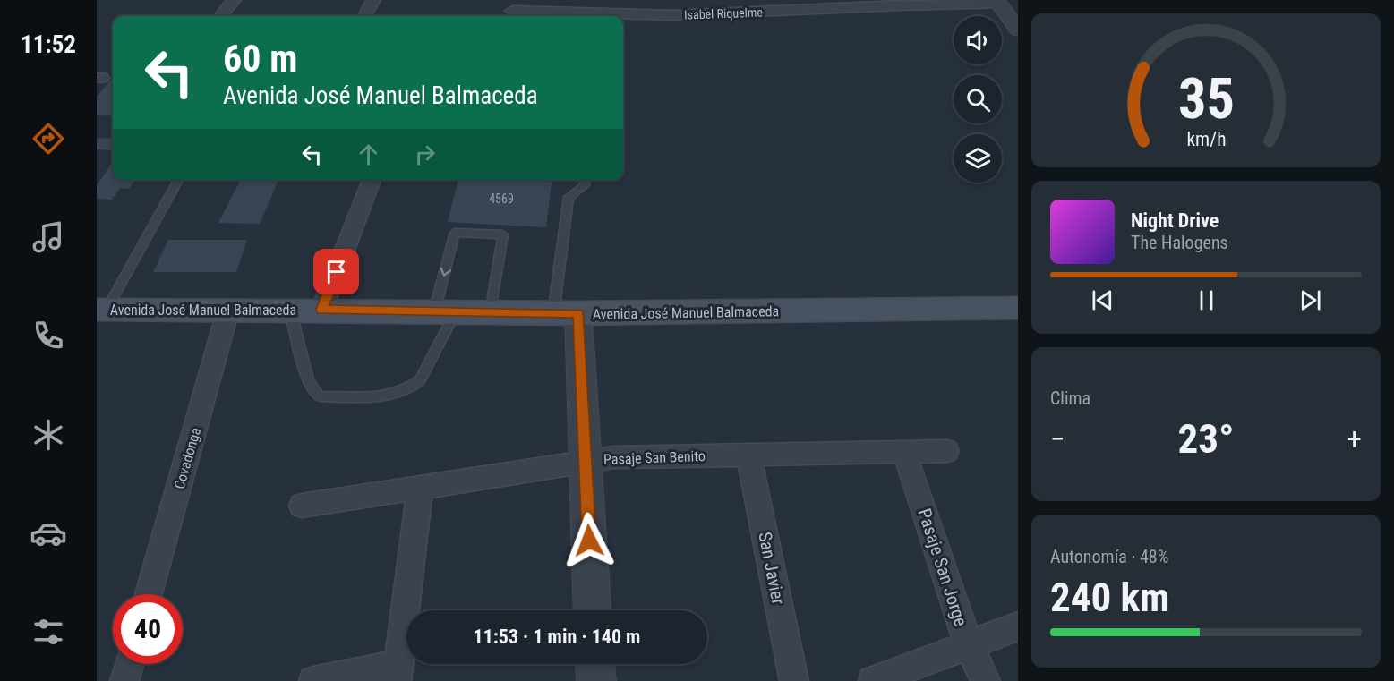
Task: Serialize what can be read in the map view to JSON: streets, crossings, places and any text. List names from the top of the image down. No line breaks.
{"streets":{"main road":["Avenida José Manuel Balmaceda"],"street":["Isabel Riquelme","Pasaje San Benito","Covadonga","Pasaje San Jorge","San Javier"]},"crossings":[["Avenida José Manuel Balmaceda","Covadonga"],["Pasaje San Benito","Pasaje San Jorge"],["Pasaje San Benito","San Javier"]],"house_numbers":["4569"],"page":{"tabs":"11:52","turn":["60 m","Avenida José Manuel Balmaceda"],"song":["Night Drive","The Halogens"],"tile":["Clima",["Autonomía · 48%","240 km"]],"heat":["−","23°","+"],"limit":"40","trip":"11:53 · 1 min · 140 m","gauge":["35","km/h"]}}
